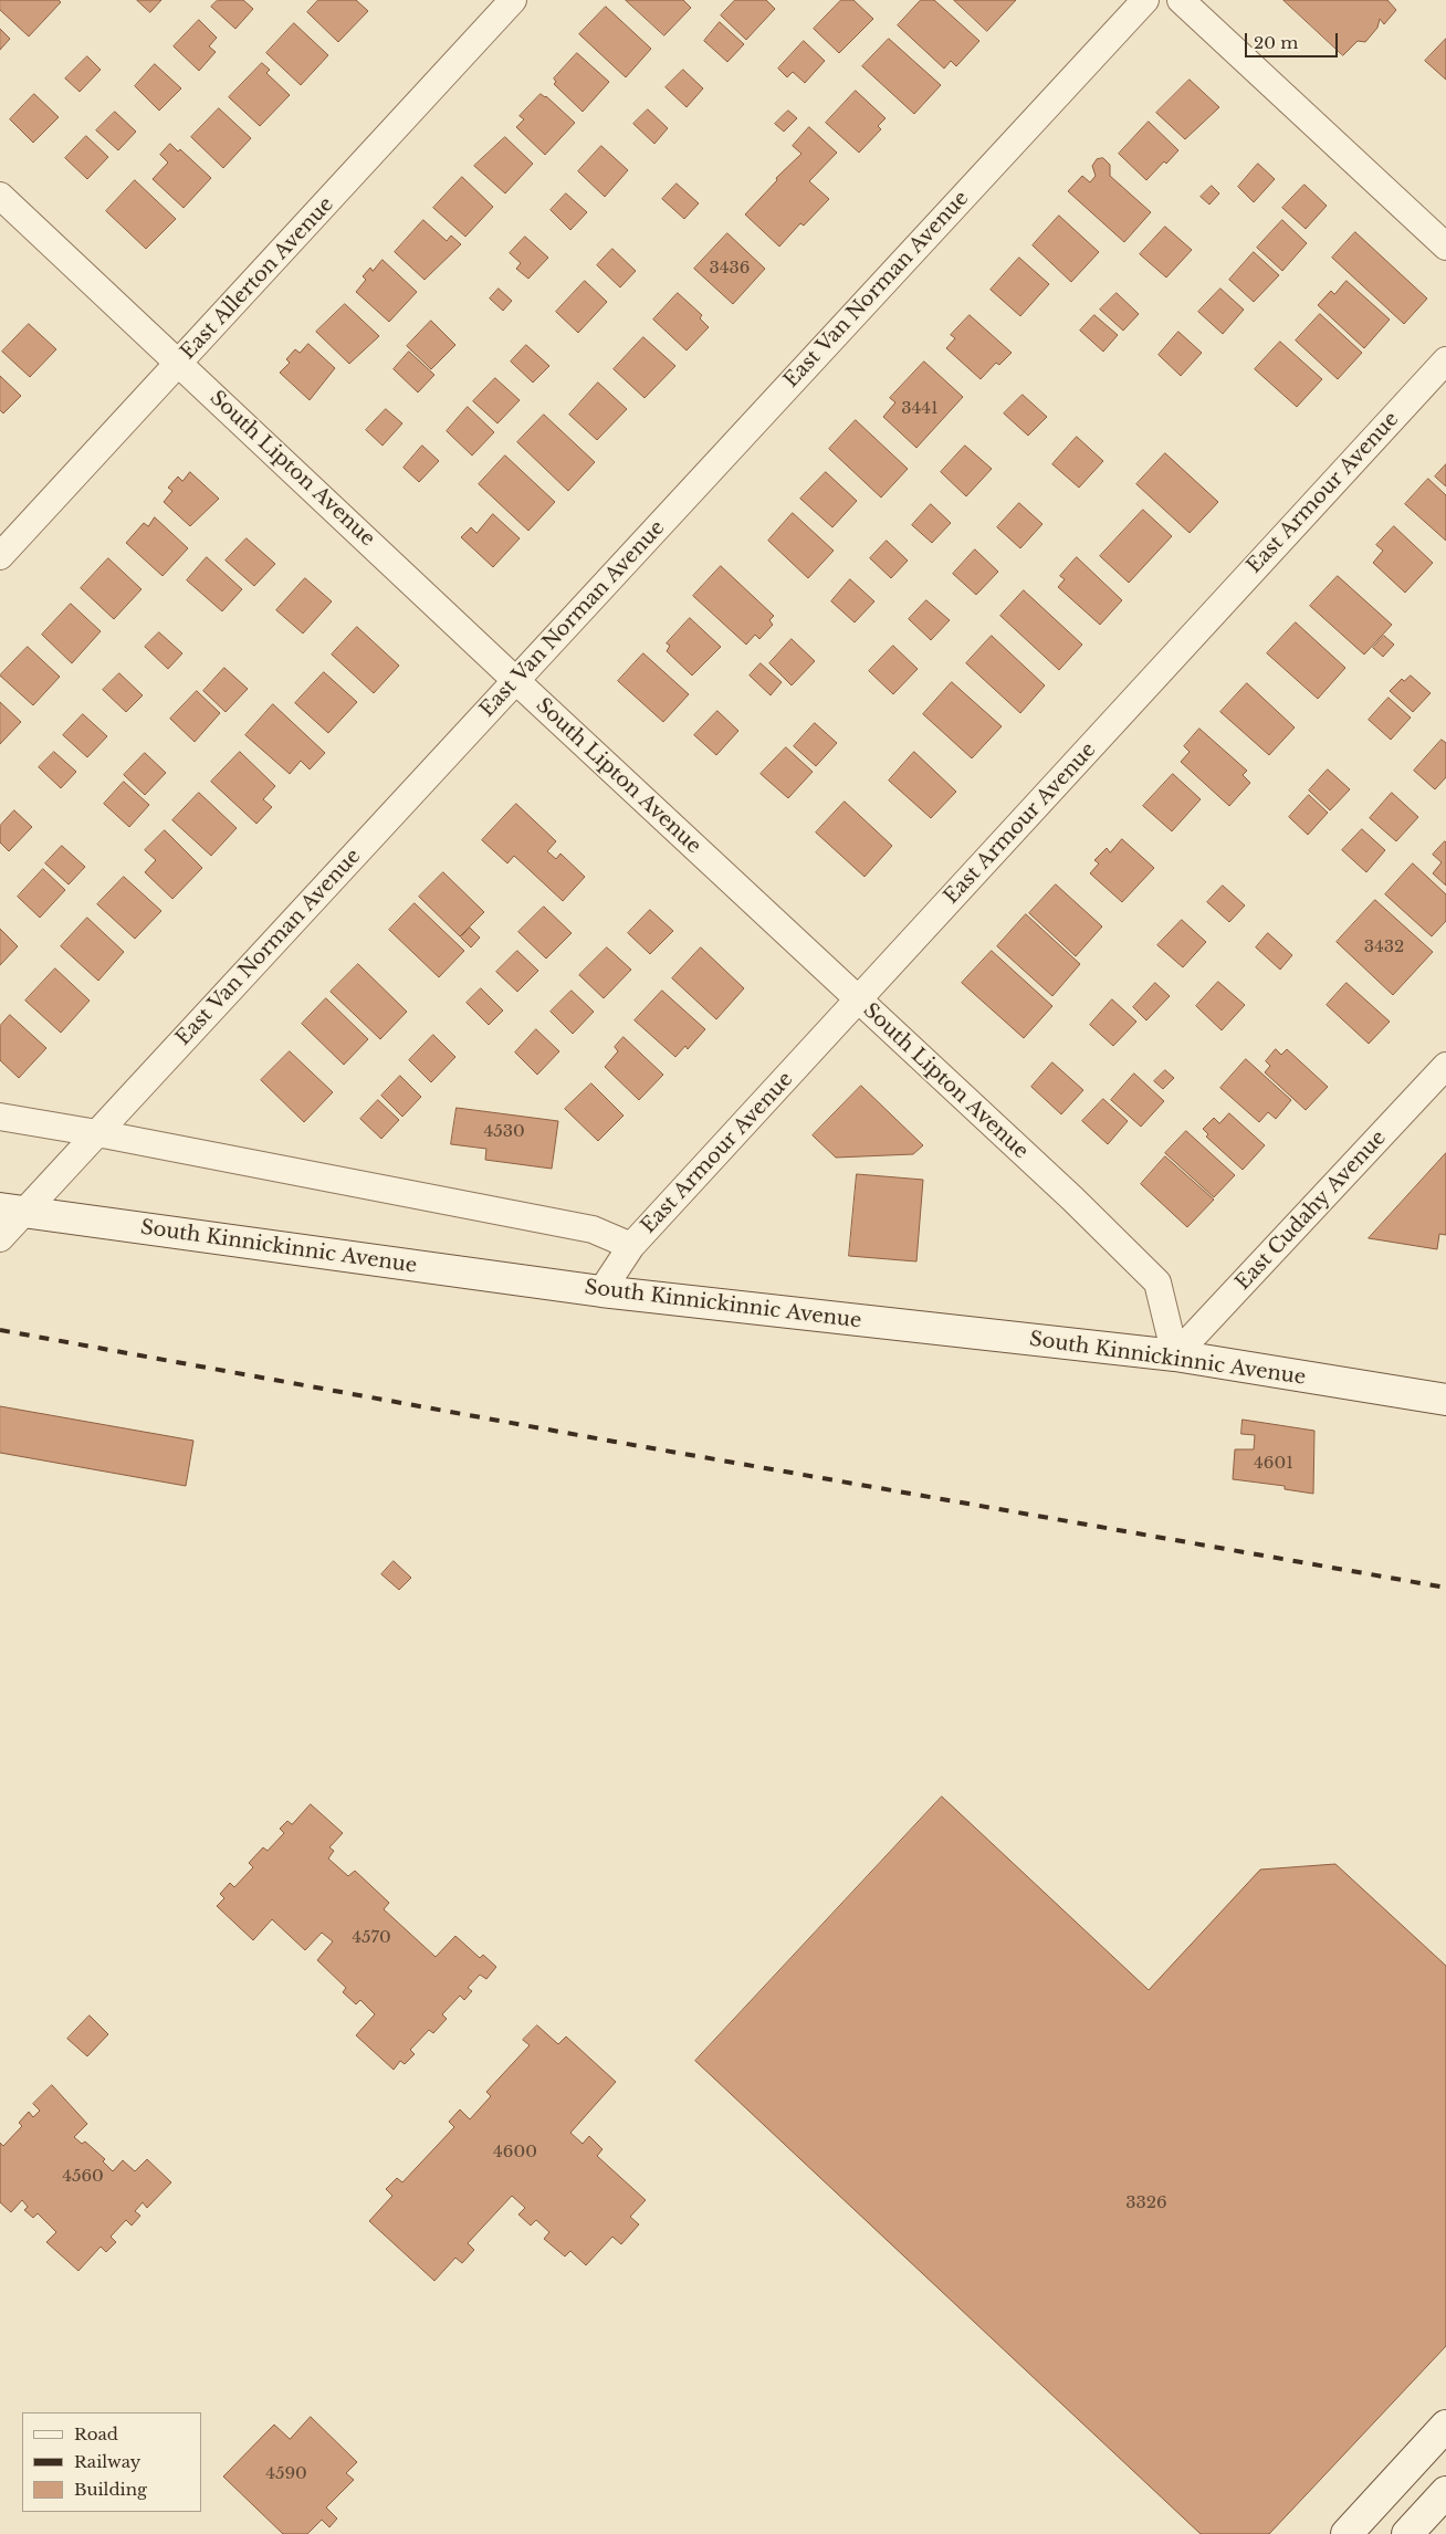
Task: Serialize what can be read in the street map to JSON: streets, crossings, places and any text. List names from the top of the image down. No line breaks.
{"streets":{"street":["East Allerton Avenue","East Van Norman Avenue","South Lipton Avenue","East Armour Avenue","East Cudahy Avenue","South Kinnickinnic Avenue"]},"crossings":[["East Allerton Avenue","South Lipton Avenue"],["East Van Norman Avenue","South Lipton Avenue"],["East Van Norman Avenue","South Kinnickinnic Avenue"],["South Lipton Avenue","East Armour Avenue"],["South Lipton Avenue","East Cudahy Avenue"],["South Lipton Avenue","South Kinnickinnic Avenue"],["East Armour Avenue","South Kinnickinnic Avenue"],["East Cudahy Avenue","South Kinnickinnic Avenue"]],"house_numbers":["3436","3441","3432","4530","4601","4570","4600","4560","3326","4590"],"legend":["Road","Railway","Building"],"scale_bar":"20 m"}
